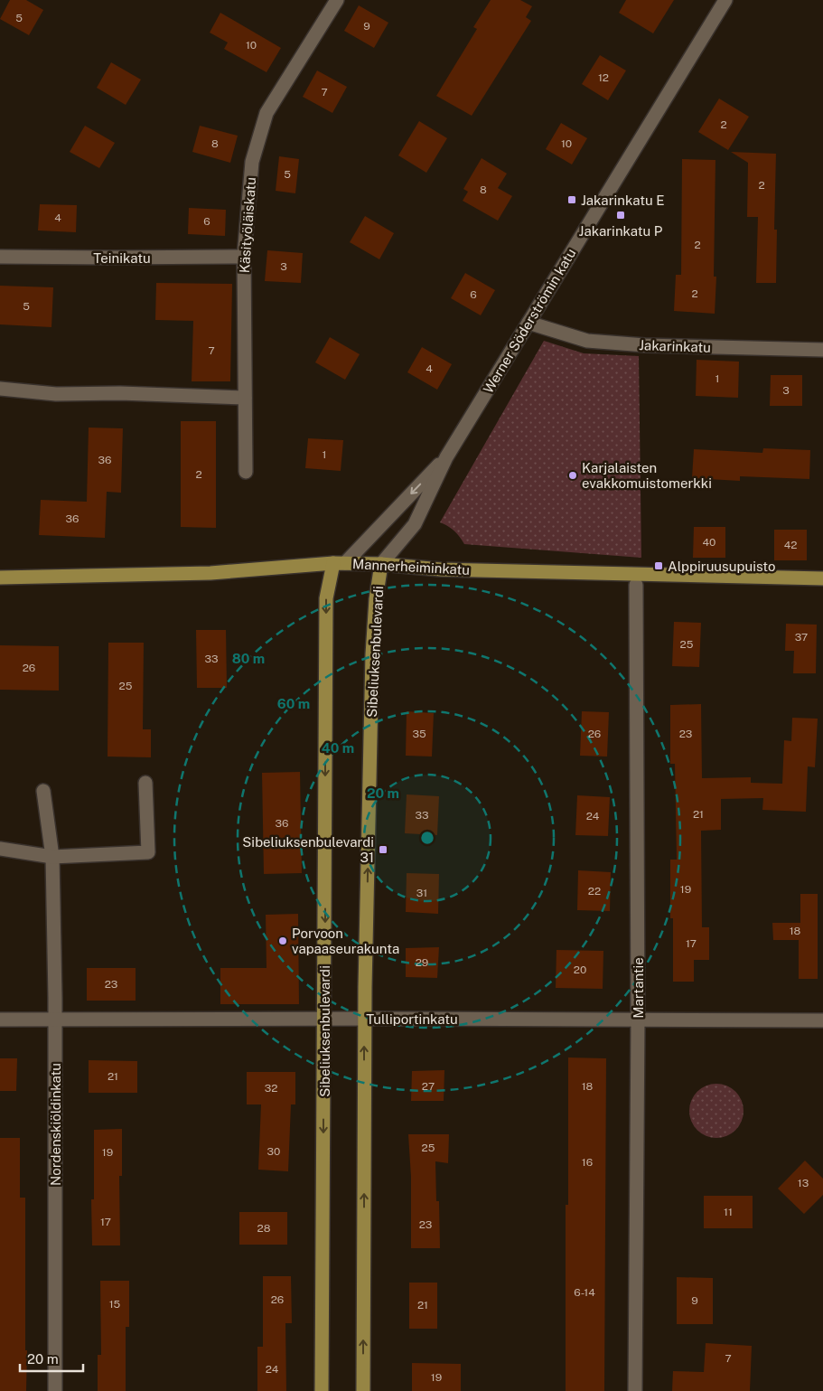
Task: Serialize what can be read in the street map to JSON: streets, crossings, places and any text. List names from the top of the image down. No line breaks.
{"streets":{"main road":["Mannerheiminkatu","Sibeliuksenbulevardi"],"street":["Käsityöläiskatu","Teinikatu","Werner Söderströmin katu","Jakarinkatu","Martantie","Tulliportinkatu","Nordenskiöldinkatu"]},"crossings":[["Käsityöläiskatu","Teinikatu"],["Werner Söderströmin katu","Jakarinkatu"],["Werner Söderströmin katu","Mannerheiminkatu"],["Werner Söderströmin katu","Sibeliuksenbulevardi"],["Mannerheiminkatu","Sibeliuksenbulevardi"],["Sibeliuksenbulevardi","Tulliportinkatu"],["Martantie","Tulliportinkatu"],["Tulliportinkatu","Nordenskiöldinkatu"]],"places":{"transit":["Jakarinkatu E","Jakarinkatu P","Alppiruusupuisto","Sibeliuksenbulevardi 31"],"other":["Karjalaisten evakkomuistomerkki","Porvoon vapaaseurakunta"]},"house_numbers":["5","9","10","12","7","2","8","10","5","2","8","4","6","2","3","2","6","5","7","4","1","3","1","36","2","36","40","42","37","25","33","26","25","35","26","23","21","33","24","36","19","22","31","18","17","29","20","23","21","27","18","32","25","30","19","16","13","11","17","23","28","6-14","26","9","15","21","7","24","19"],"scale_bar":"20 m","rings":["80 m","60 m","40 m","20 m"]}
